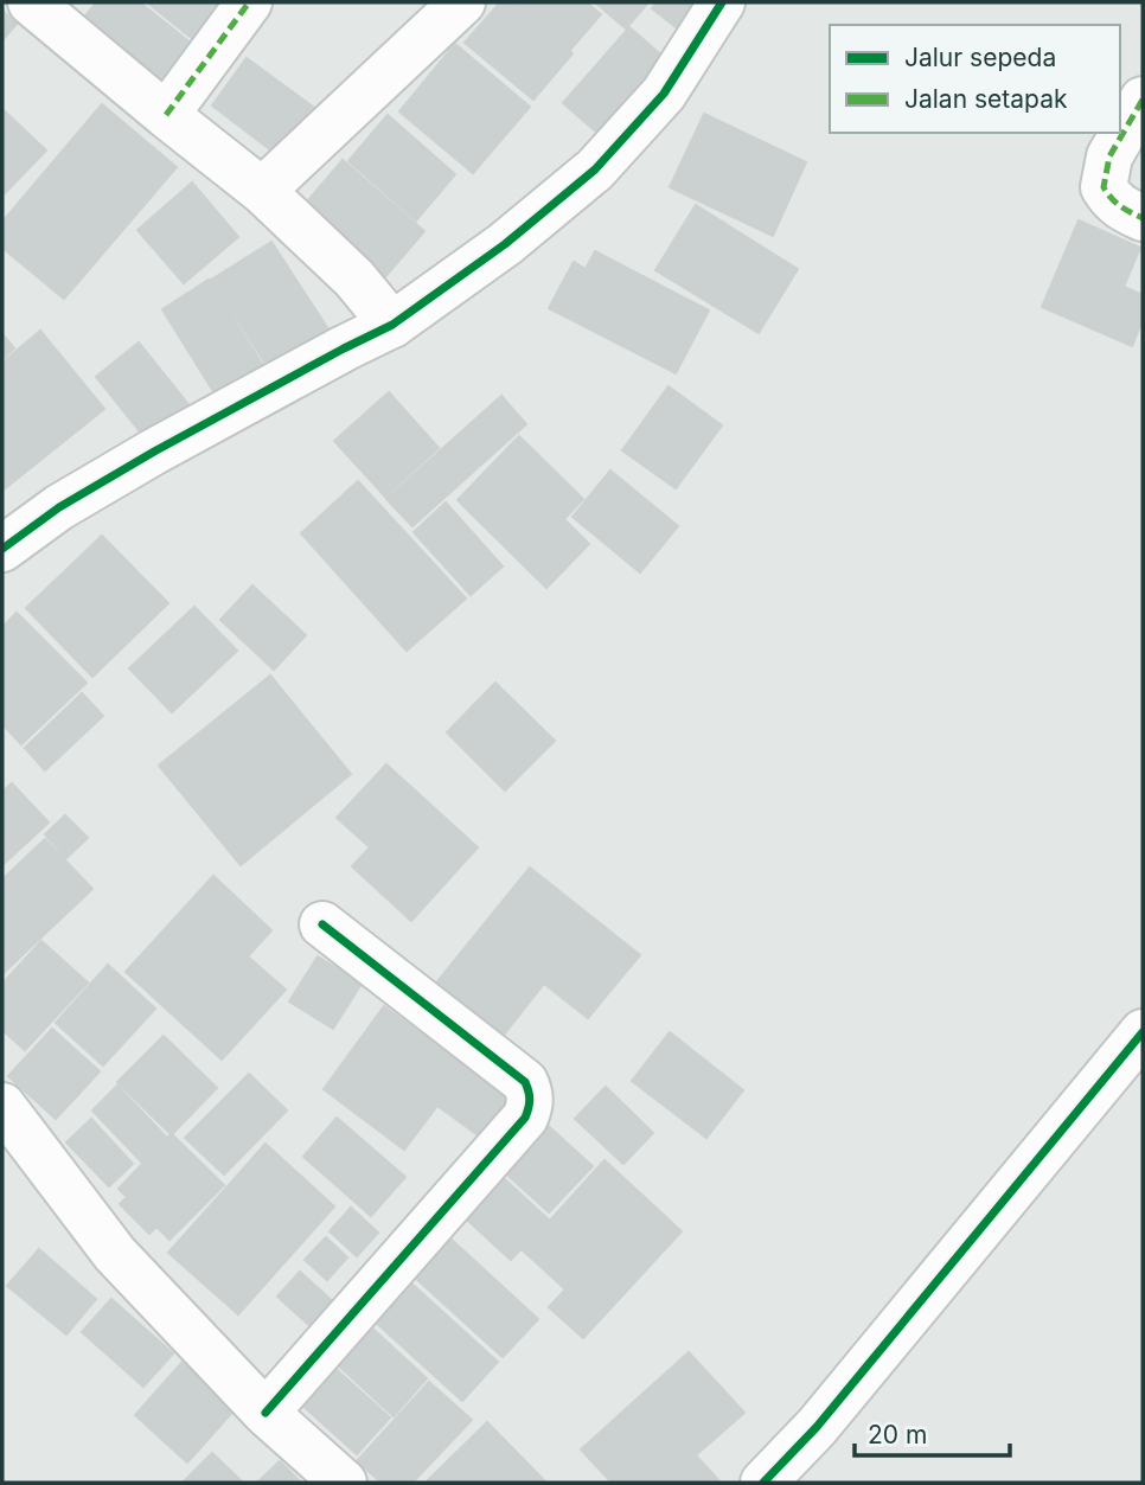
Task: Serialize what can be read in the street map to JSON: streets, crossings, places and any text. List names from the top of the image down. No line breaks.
{"legend":["Jalur sepeda","Jalan setapak"],"scale_bar":"20 m"}
